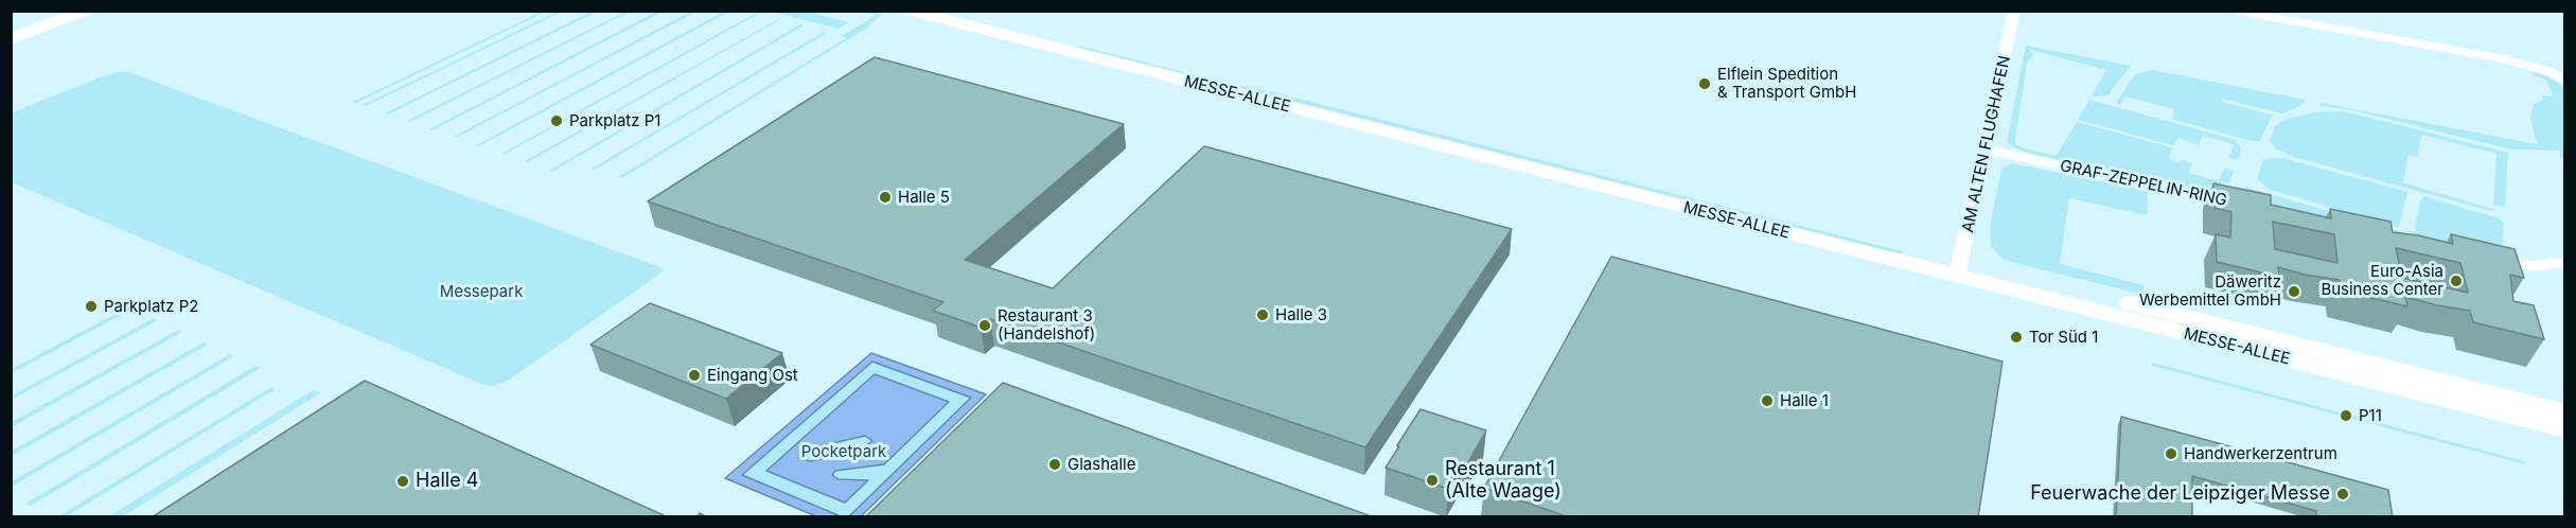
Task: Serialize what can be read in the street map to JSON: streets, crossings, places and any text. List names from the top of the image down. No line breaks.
{"streets":{"main road":["MESSE-ALLEE"],"street":["AM ALTEN FLUGHAFEN","GRAF-ZEPPELIN-RING"]},"crossings":[["MESSE-ALLEE","AM ALTEN FLUGHAFEN"],["AM ALTEN FLUGHAFEN","GRAF-ZEPPELIN-RING"]],"parks":["Messepark","Pocketpark"],"places":["Elflein Spedition & Transport GmbH","Parkplatz P1","Halle 5","Euro-Asia Business Center","Däweritz Werbemittel GmbH","Parkplatz P2","Halle 3","Restaurant 3 (Handelshof)","Tor Süd 1","Eingang Ost","Halle 1","P11","Handwerkerzentrum","Glashalle","Restaurant 1 (Alte Waage)","Halle 4","Feuerwache der Leipziger Messe"]}
